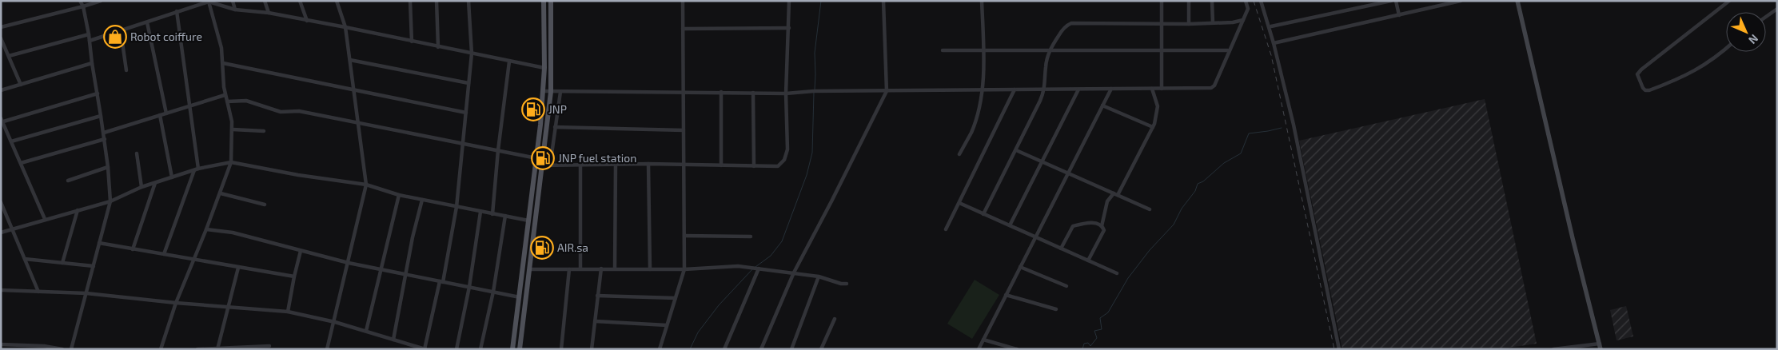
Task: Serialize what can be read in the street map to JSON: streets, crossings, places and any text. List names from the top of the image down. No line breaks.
{"places":{"shop":["Robot coiffure"],"fuel station":["JNP","JNP fuel station","AIR.sa"]},"north":"bottom right"}
